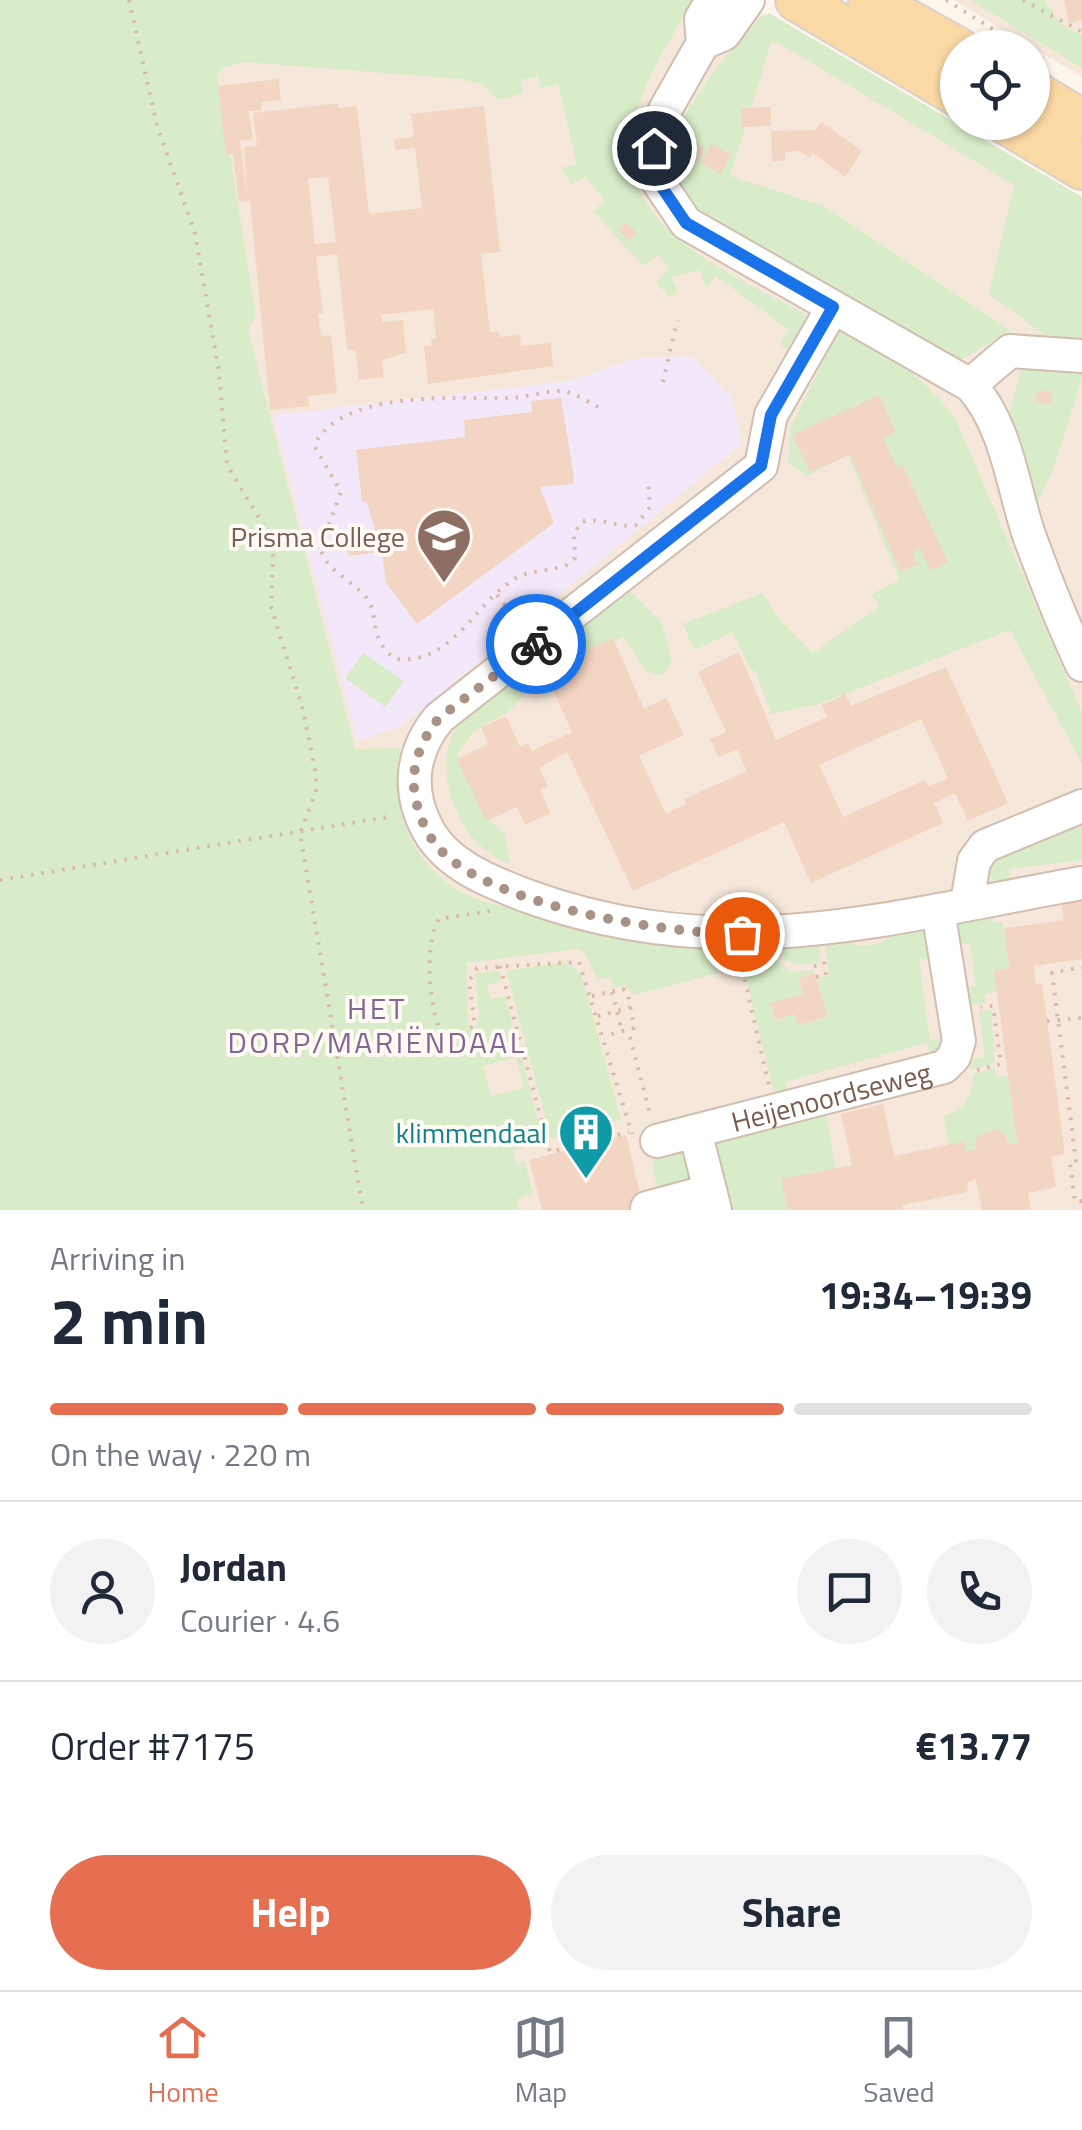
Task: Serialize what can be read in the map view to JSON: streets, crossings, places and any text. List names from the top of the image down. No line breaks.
{"streets":{"street":["Heijenoordseweg"]},"districts":["HET DORP/MARIËNDAAL"],"places":{"school or university":["Prisma College"],"building":["klimmendaal"]},"page":{"heading":["2 min","Arriving in","19:34–19:39"],"panel":["Jordan","Courier · 4.6","Order #7175","€13.77"],"bar":"On the way · 220 m","buttons":["Help","Share"],"tabs":["Home","Map","Saved"]}}
